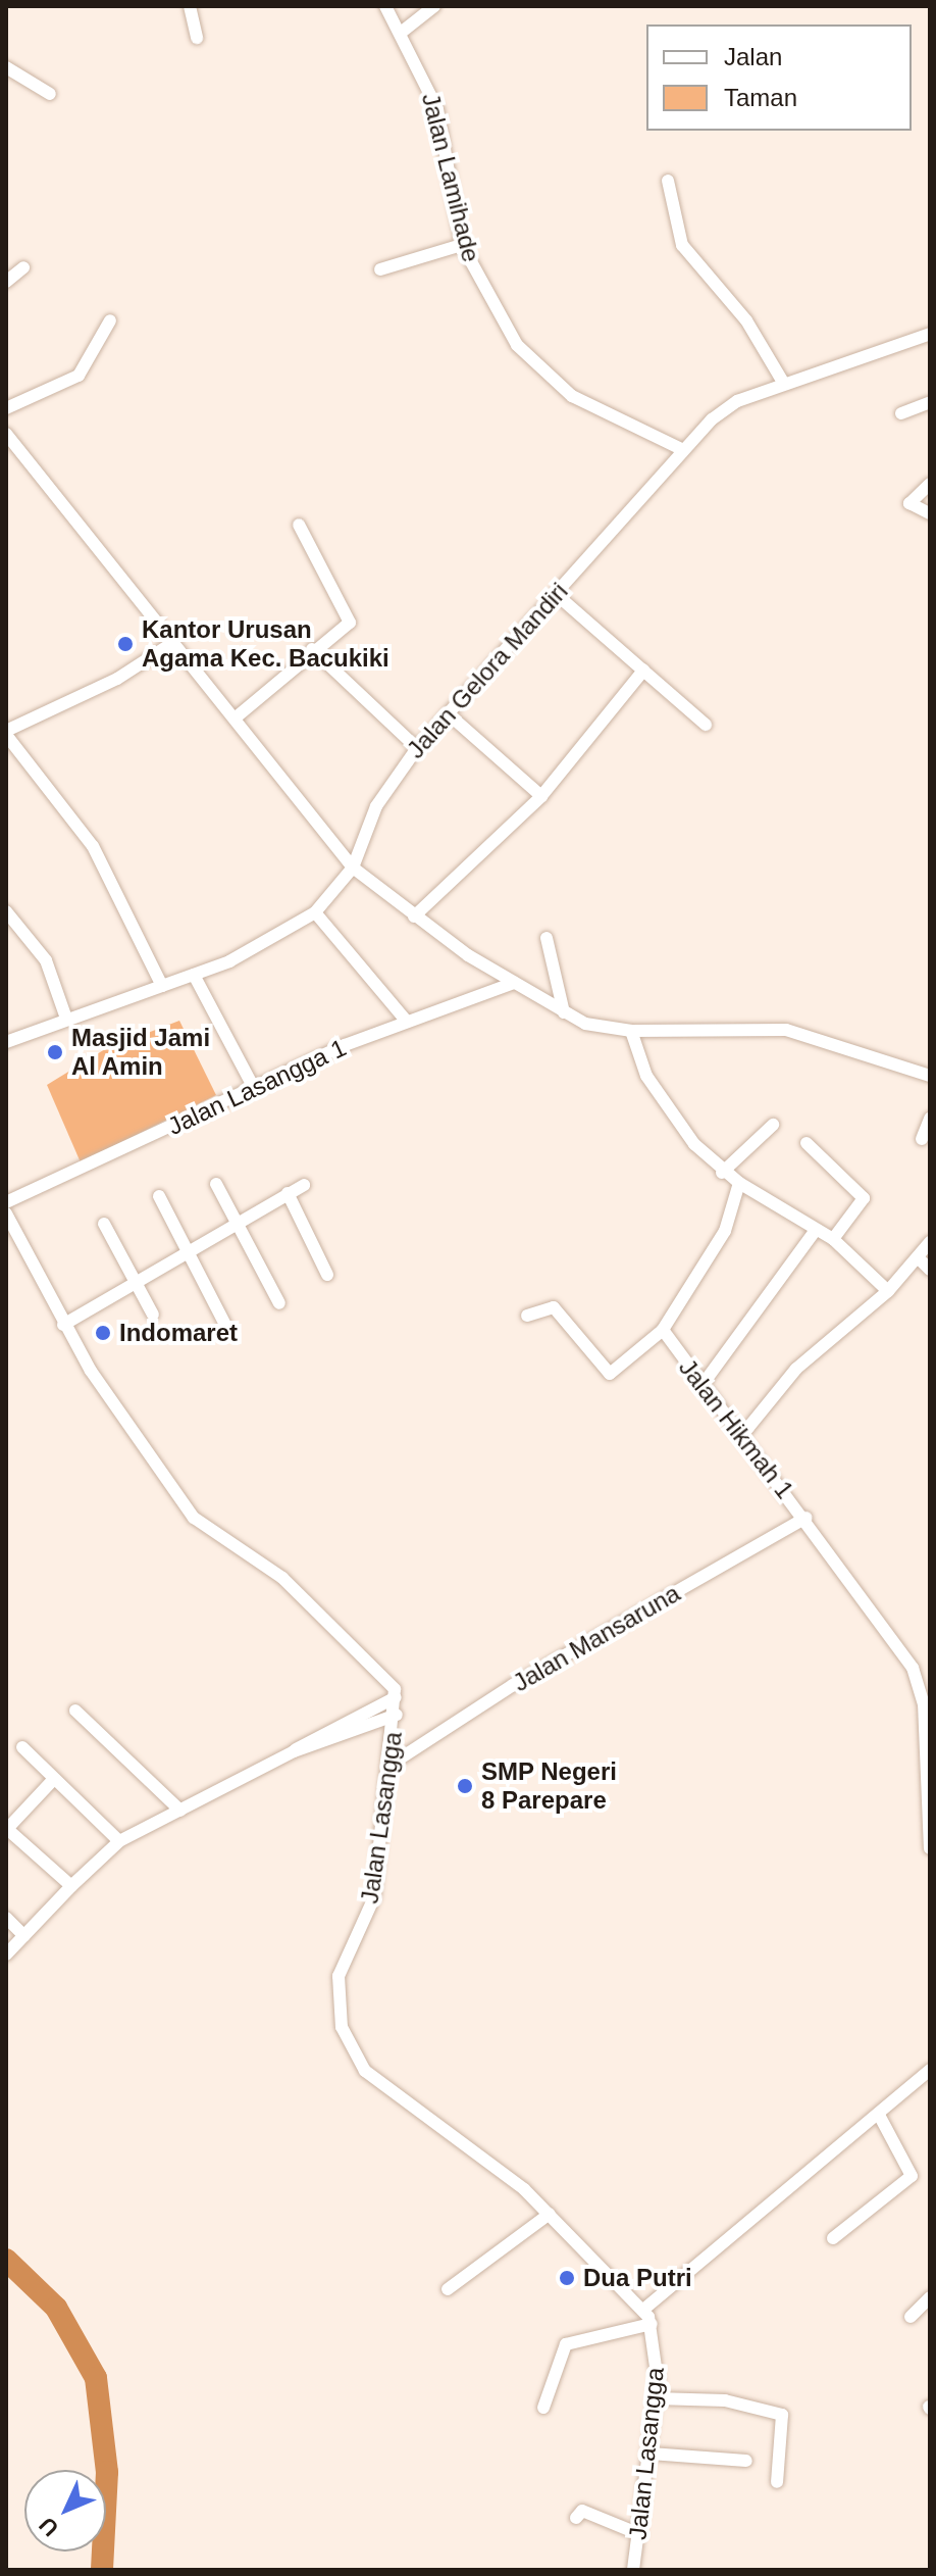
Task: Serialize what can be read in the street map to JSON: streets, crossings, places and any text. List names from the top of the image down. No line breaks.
{"streets":{"street":["Jalan Lamihade","Jalan Gelora Mandiri","Jalan Lasangga 1","Jalan Hikmah 1","Jalan Mansaruna","Jalan Lasangga"]},"crossings":[["Jalan Lamihade","Jalan Gelora Mandiri"],["Jalan Hikmah 1","Jalan Mansaruna"],["Jalan Mansaruna","Jalan Lasangga"]],"places":["Kantor Urusan Agama Kec. Bacukiki","Masjid Jami Al Amin","Indomaret","SMP Negeri 8 Parepare","Dua Putri"],"legend":["Jalan","Taman"],"north":"bottom left"}
